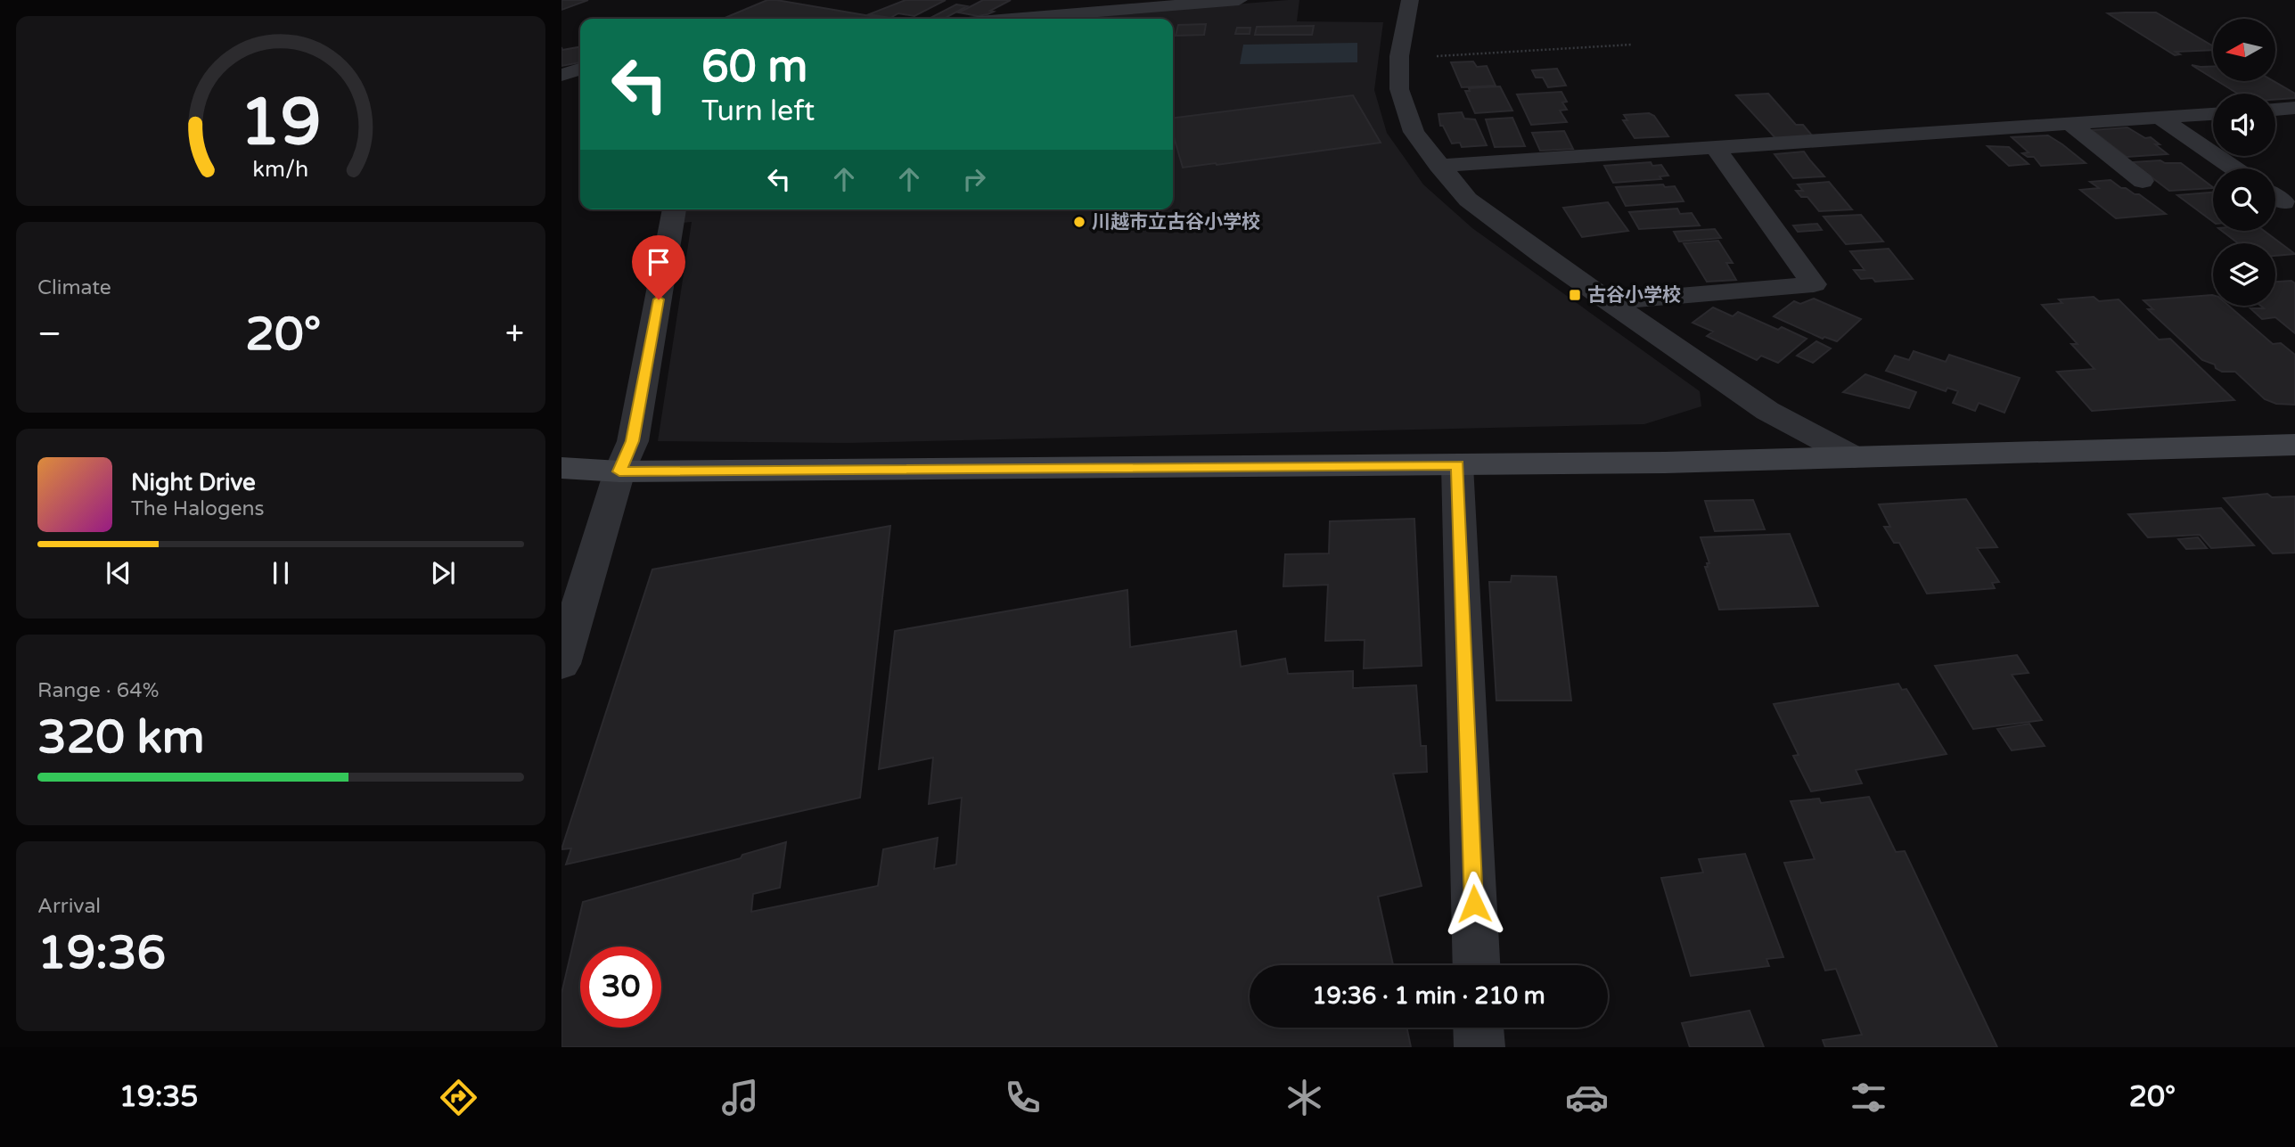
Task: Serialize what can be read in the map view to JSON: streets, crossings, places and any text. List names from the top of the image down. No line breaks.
{"places":{"other":["川越市立古谷小学校"],"transit":["古谷小学校"]},"north":"left","page":{"turn":["60 m","Turn left"],"tile":["Climate",["Range · 64%","320 km"],["Arrival","19:36"]],"heat":["−","20°","+"],"song":["Night Drive","The Halogens"],"limit":"30","trip":"19:36 · 1 min · 210 m","tabs":["19:35","20°"],"gauge":["19","km/h"]}}
